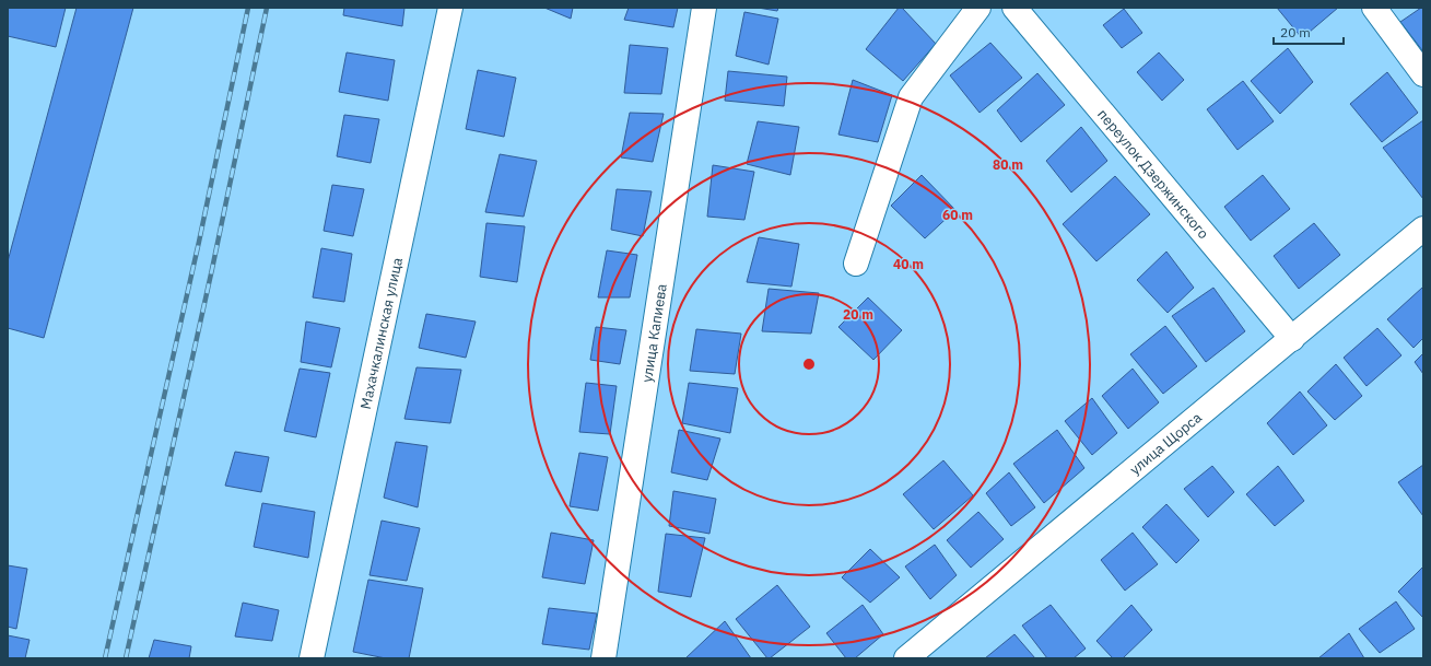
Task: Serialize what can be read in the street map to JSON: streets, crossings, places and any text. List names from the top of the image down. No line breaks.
{"streets":{"street":["переулок Дзержинского","Махачкалинская улица","улица Капиева","улица Щорса"]},"crossings":[["переулок Дзержинского","улица Щорса"]],"scale_bar":"20 m","rings":["80 m","60 m","40 m","20 m"]}
